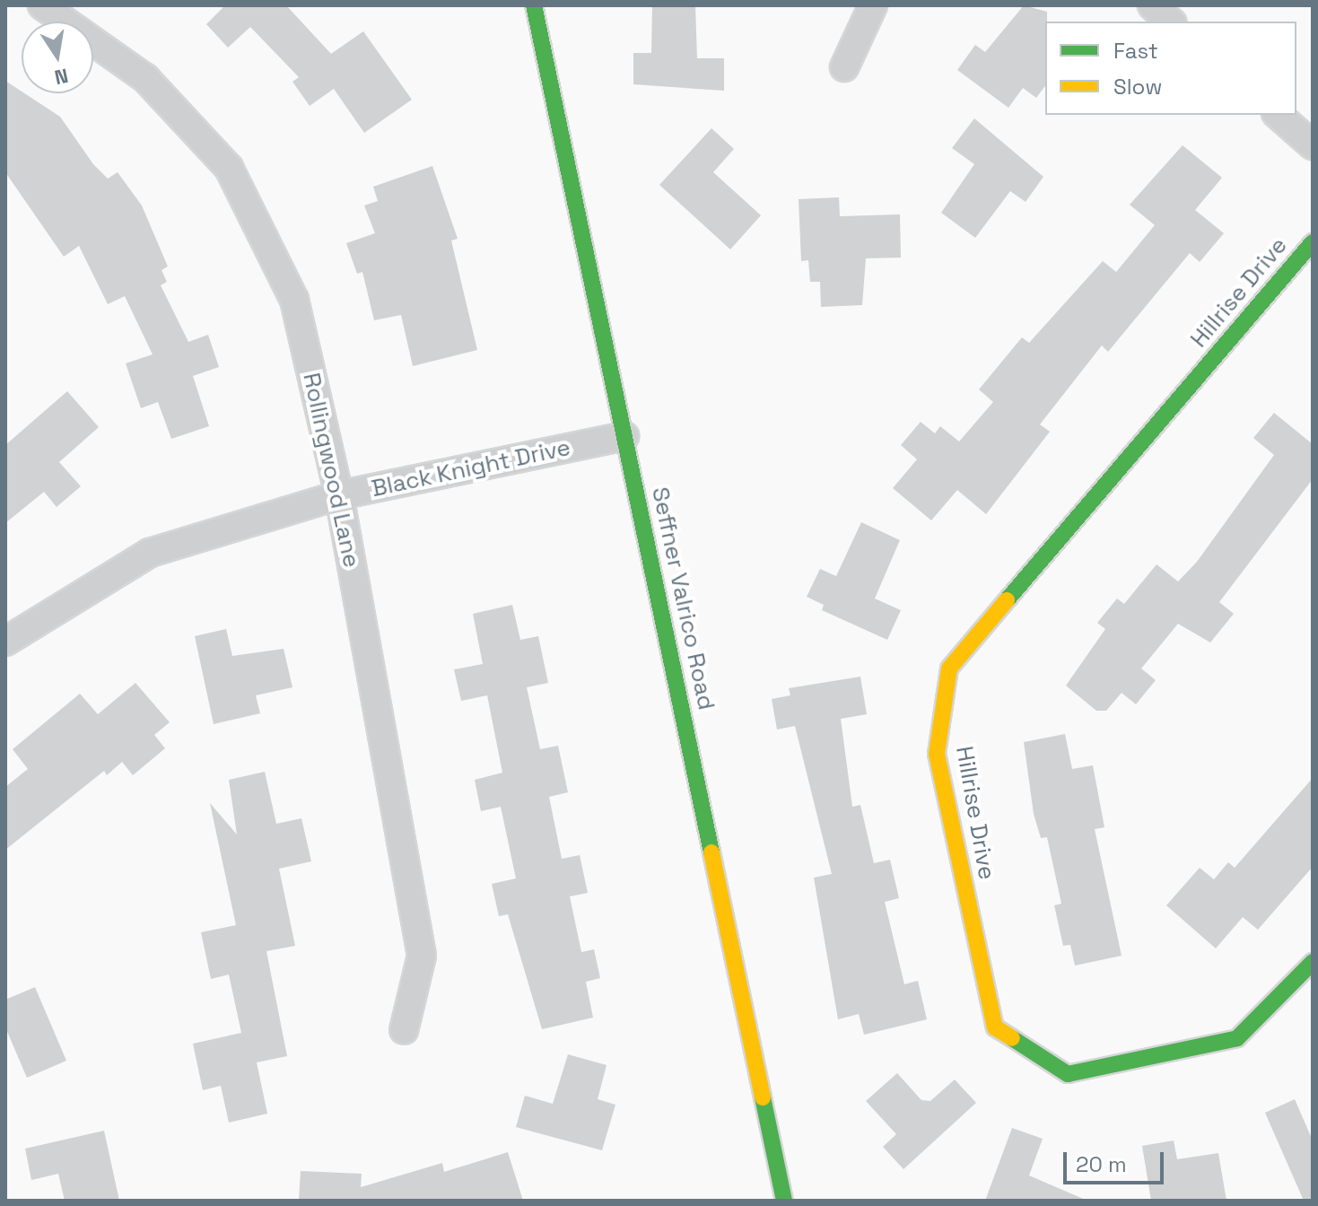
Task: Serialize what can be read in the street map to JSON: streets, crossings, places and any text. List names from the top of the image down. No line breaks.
{"streets":{"street":["Hillrise Drive","Black Knight Drive","Rollingwood Lane","Seffner Valrico Road"]},"crossings":[["Black Knight Drive","Rollingwood Lane"],["Black Knight Drive","Seffner Valrico Road"]],"legend":["Fast","Slow"],"scale_bar":"20 m","north":"bottom"}
